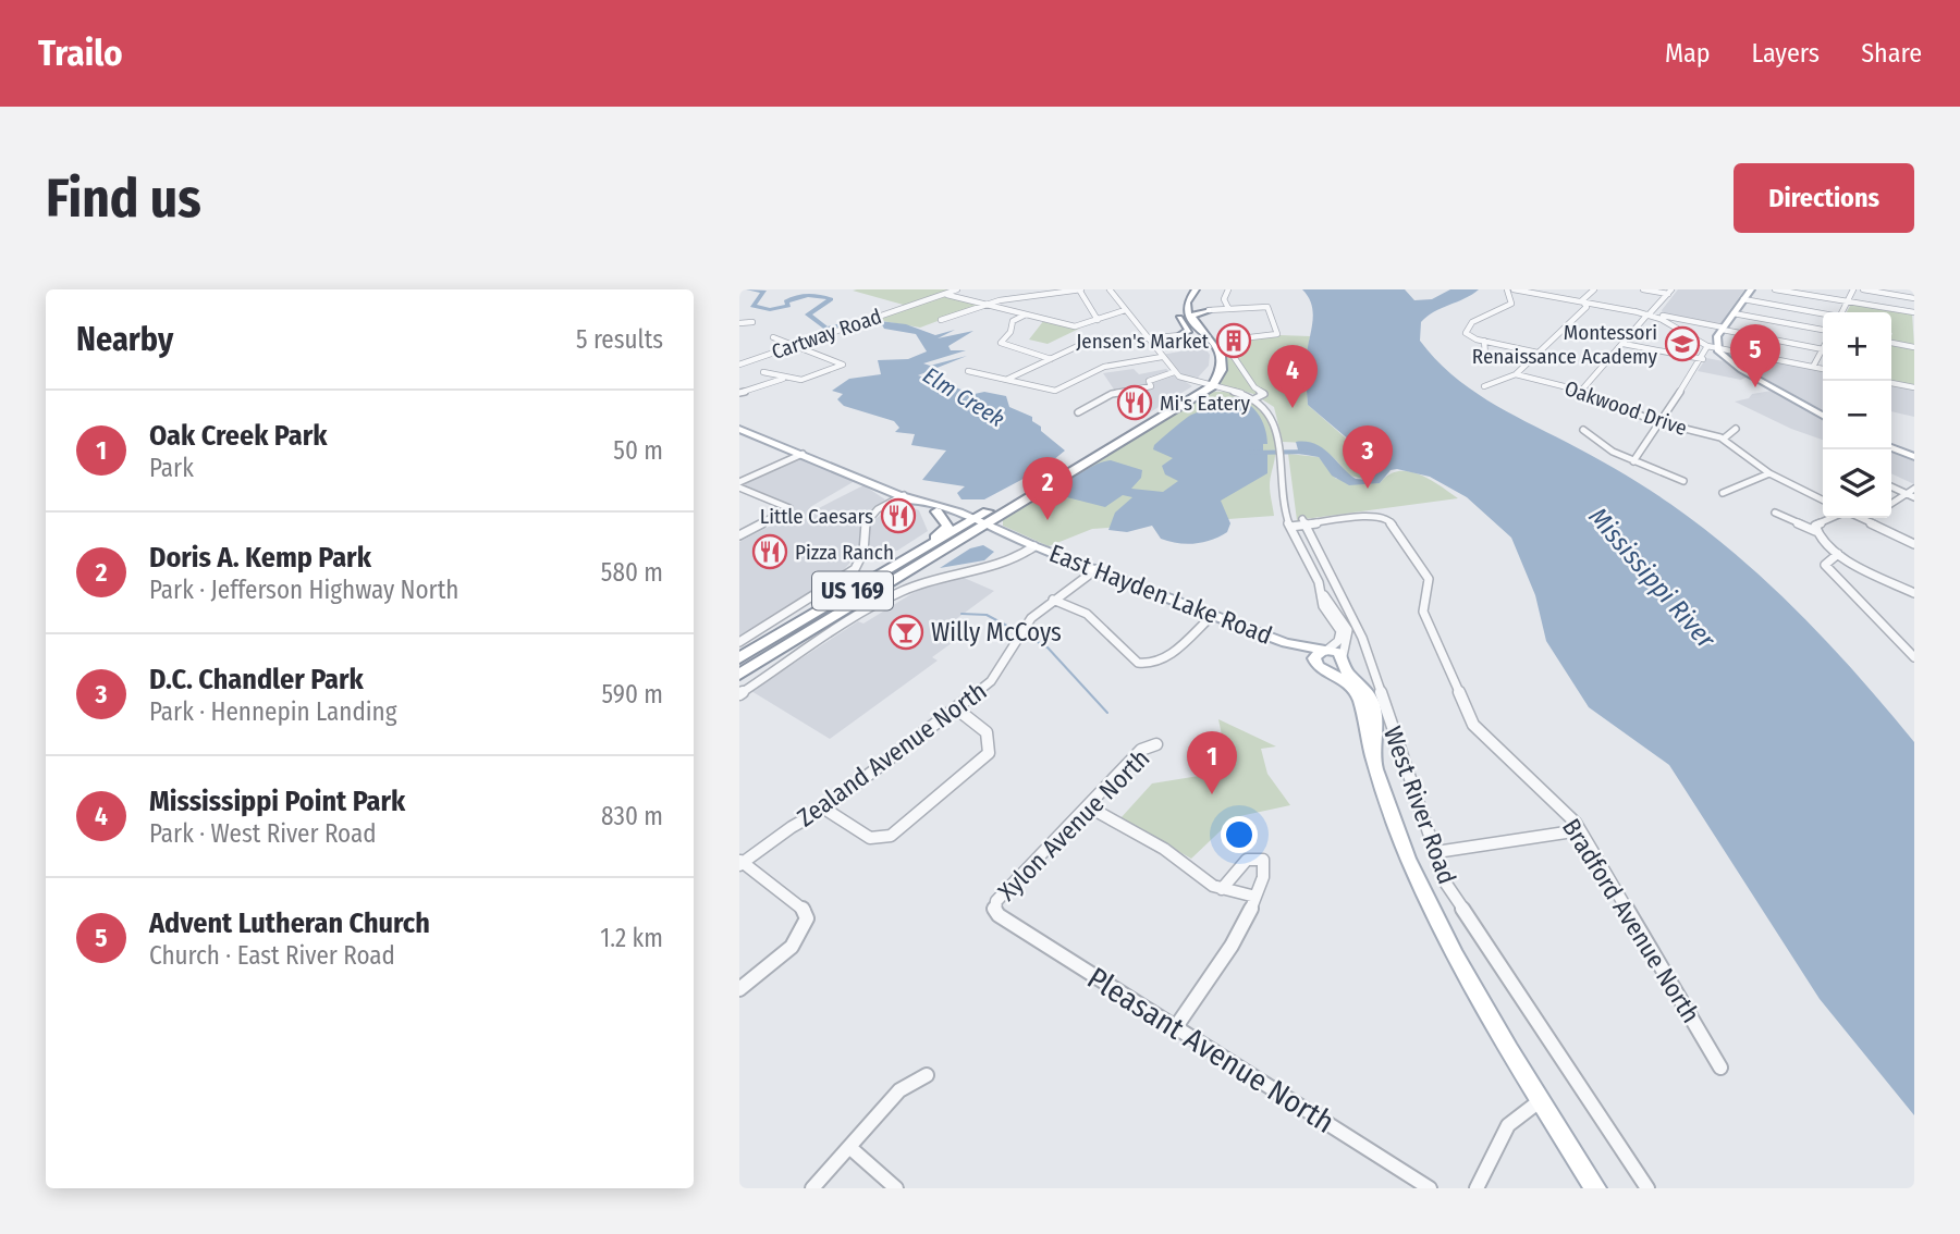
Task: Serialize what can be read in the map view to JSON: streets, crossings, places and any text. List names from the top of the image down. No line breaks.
{"streets":{"highway":["US 169"],"main road":["East Hayden Lake Road","West River Road"],"street":["Cartway Road","Oakwood Drive","Zealand Avenue North","Xylon Avenue North","Bradford Avenue North","Pleasant Avenue North"]},"crossings":[["US 169","East Hayden Lake Road"],["East Hayden Lake Road","Zealand Avenue North"],["East Hayden Lake Road","West River Road"],["West River Road","Bradford Avenue North"],["Xylon Avenue North","Pleasant Avenue North"]],"water":["Elm Creek","Mississippi River"],"places":{"building":["Jensen's Market"],"school or university":["Montessori Renaissance Academy"],"restaurant":["Mi's Eatery","Little Caesars","Pizza Ranch"],"bar":["Willy McCoys"]},"page":{"header":"Trailo","nav":["Map","Layers","Share"],"buttons":"Directions","title":"Find us","heading":["Nearby","5 results"],"map_buttons":["+","−"],"pins":["5","4","3","2","1"],"list":[{"mark":"1","name":"Oak Creek Park","note":"Park","value":"50 m"},{"mark":"2","name":"Doris A. Kemp Park","note":"Park · Jefferson Highway North","value":"580 m"},{"mark":"3","name":"D.C. Chandler Park","note":"Park · Hennepin Landing","value":"590 m"},{"mark":"4","name":"Mississippi Point Park","note":"Park · West River Road","value":"830 m"},{"mark":"5","name":"Advent Lutheran Church","note":"Church · East River Road","value":"1.2 km"}]}}
